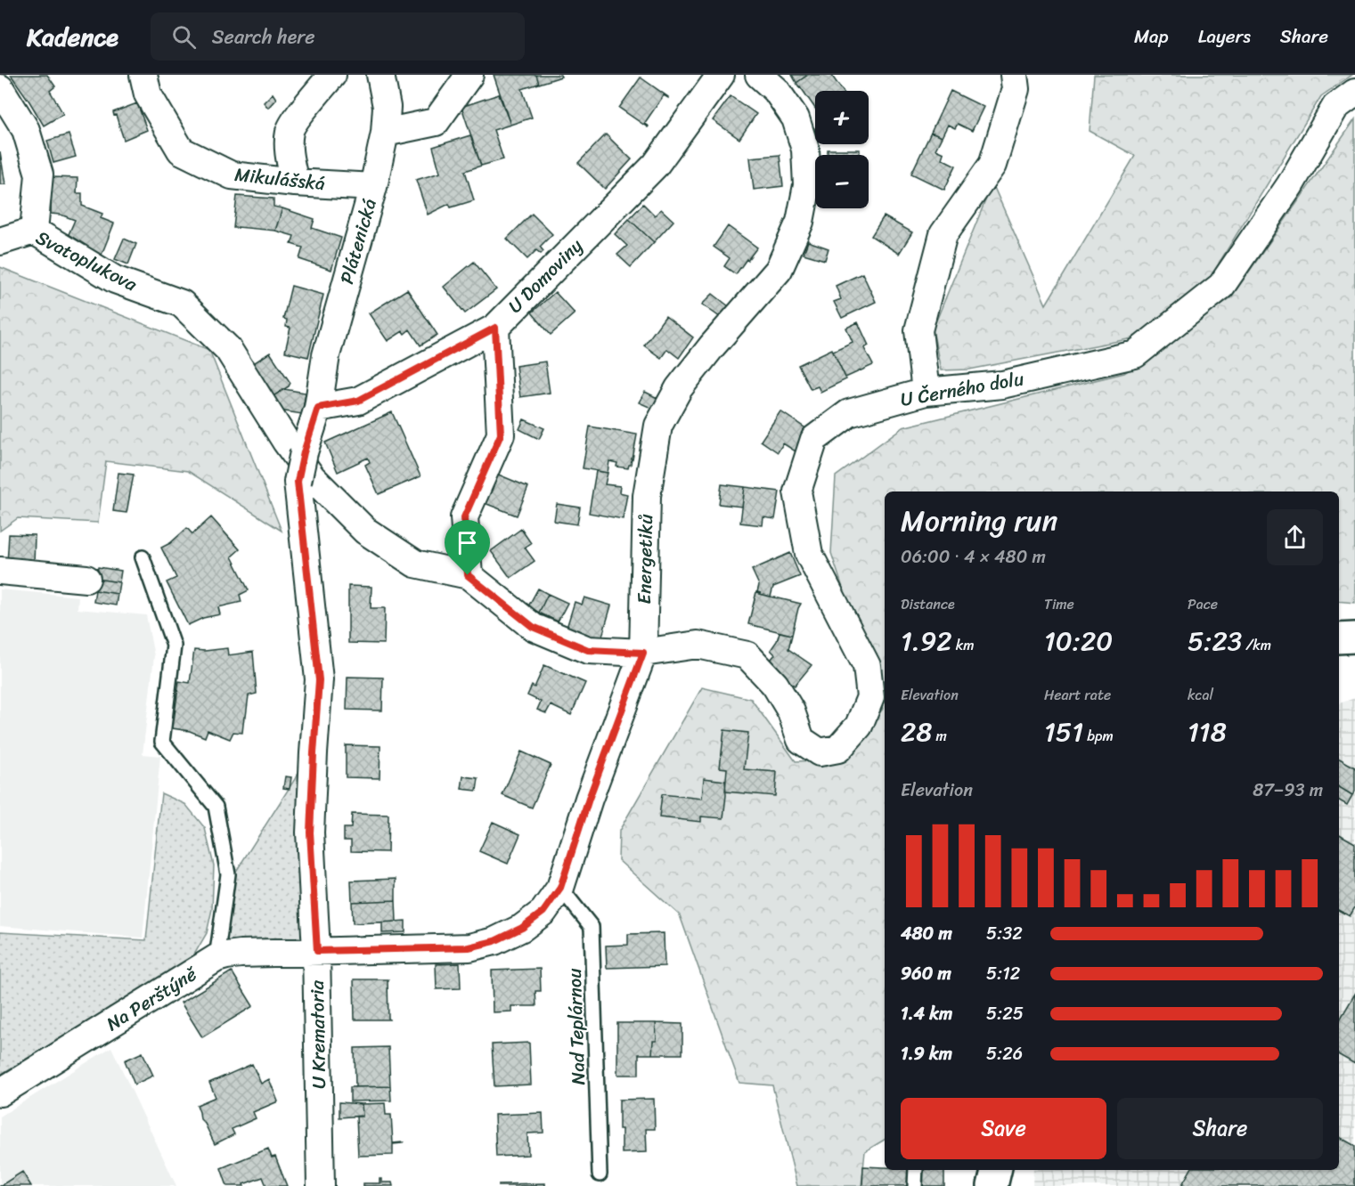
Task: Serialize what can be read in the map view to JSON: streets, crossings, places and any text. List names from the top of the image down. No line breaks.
{"streets":{"street":["Mikulášská","Plátenická","Svatoplukova","U Domoviny","U Černého dolu","Energetiků","Na Perštýně","U Krematoria"],"lane":["Nad Teplárnou"]},"crossings":[["Mikulášská","Plátenická"],["Plátenická","U Domoviny"],["Plátenická","U Krematoria"],["U Domoviny","U Krematoria"],["U Černého dolu","Energetiků"],["Na Perštýně","U Krematoria"]],"page":{"header":"Kadence","search":"Search here","nav":["Map","Layers","Share"],"map_buttons":["+","−"],"heading":["Morning run","06:00 · 4 × 480 m"],"stats":[["Distance","1.92 km"],["Time","10:20"],["Pace","5:23 /km"],["Elevation","28 m"],["Heart rate","151 bpm"],["kcal","118"]],"chart":["Elevation","87–93 m"],"list":[{"name":"480 m","note":"5:32"},{"name":"960 m","note":"5:12"},{"name":"1.4 km","note":"5:25"},{"name":"1.9 km","note":"5:26"}],"buttons":["Save","Share"]}}
